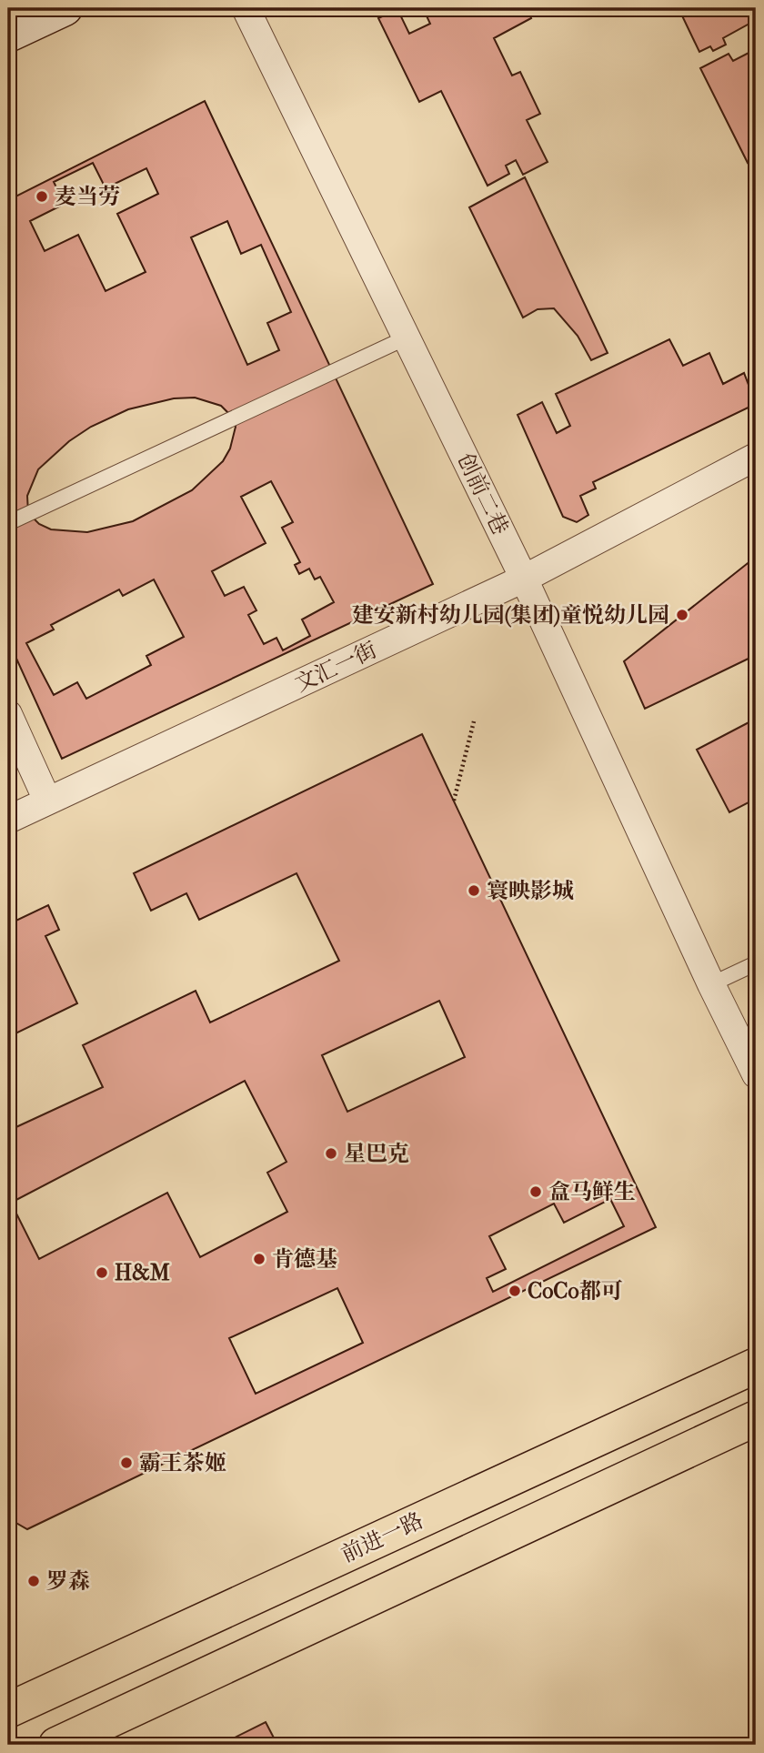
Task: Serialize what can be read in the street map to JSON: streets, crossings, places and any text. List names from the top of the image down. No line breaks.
{"streets":{"main road":["前进一路"],"street":["创前二巷","文汇一街"]},"crossings":[["创前二巷","文汇一街"]],"places":["麦当劳","建安新村幼儿园(集团)童悦幼儿园","寰映影城","星巴克","盒马鲜生","肯德基","H&M","CoCo都可","霸王茶姬","罗森"]}
